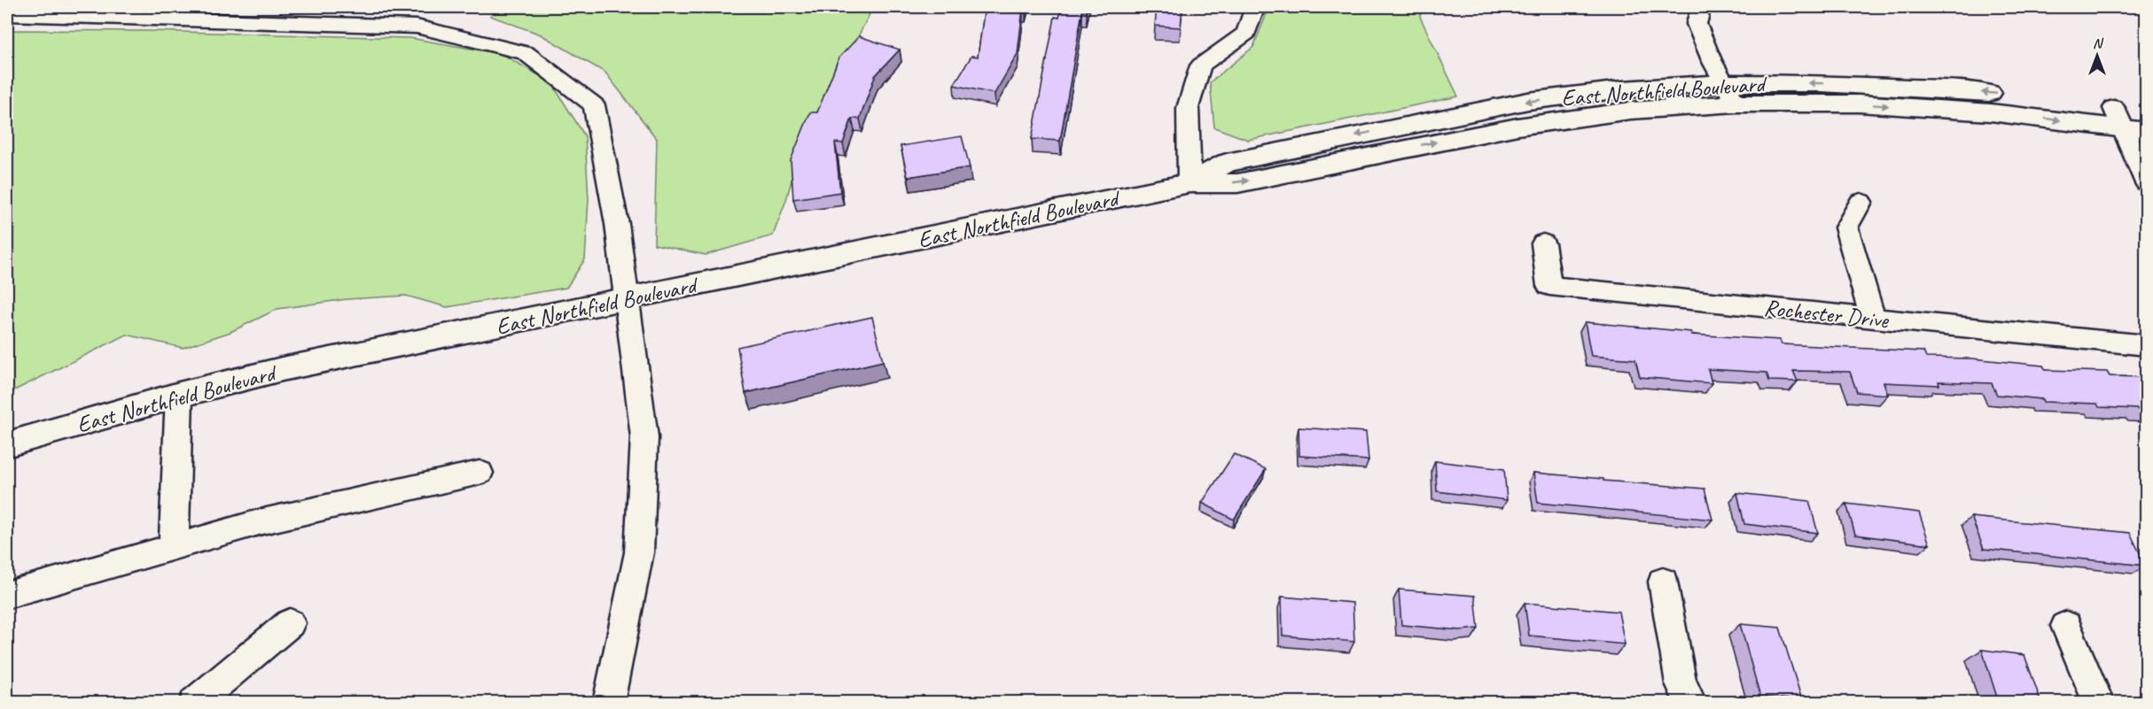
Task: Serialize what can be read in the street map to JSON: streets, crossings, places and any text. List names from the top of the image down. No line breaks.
{"streets":{"main road":["East Northfield Boulevard"],"street":["Rochester Drive"]},"north":"top"}
